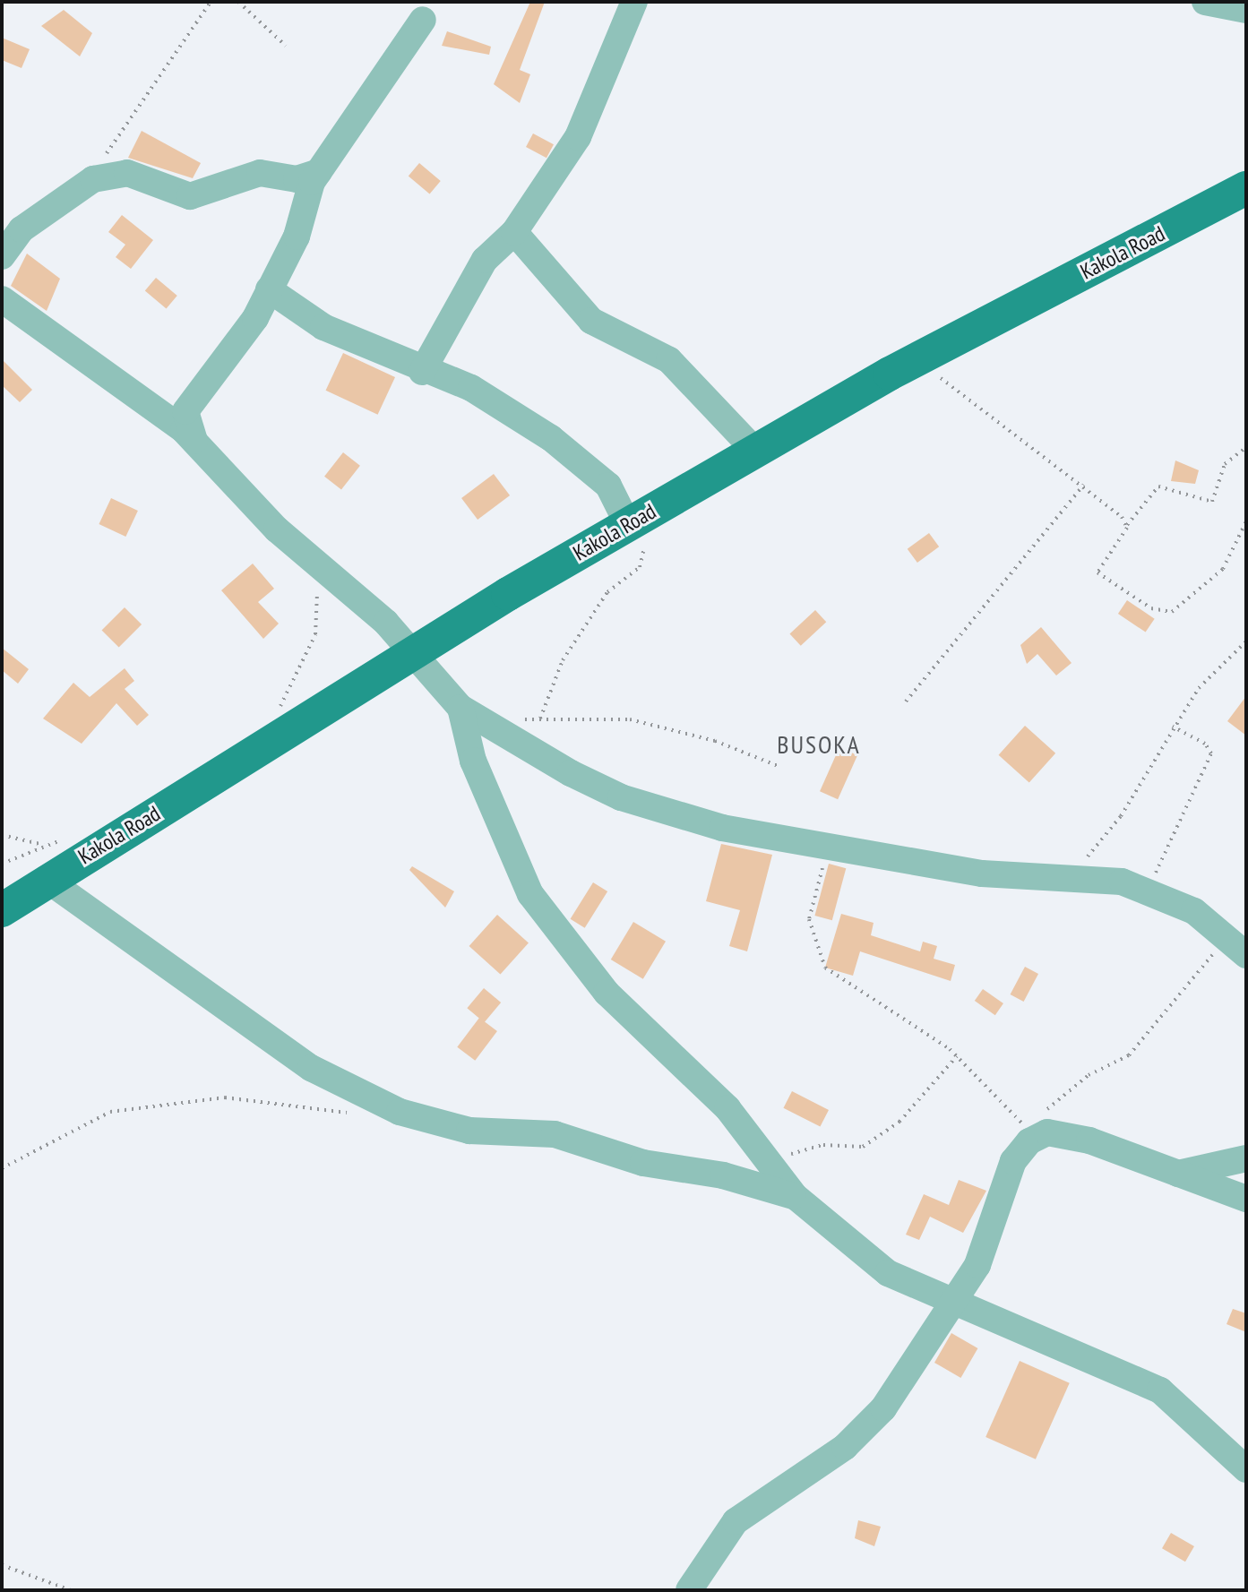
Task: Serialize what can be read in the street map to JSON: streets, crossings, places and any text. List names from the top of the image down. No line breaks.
{"streets":{"main road":["Kakola Road"]},"districts":["BUSOKA"]}
